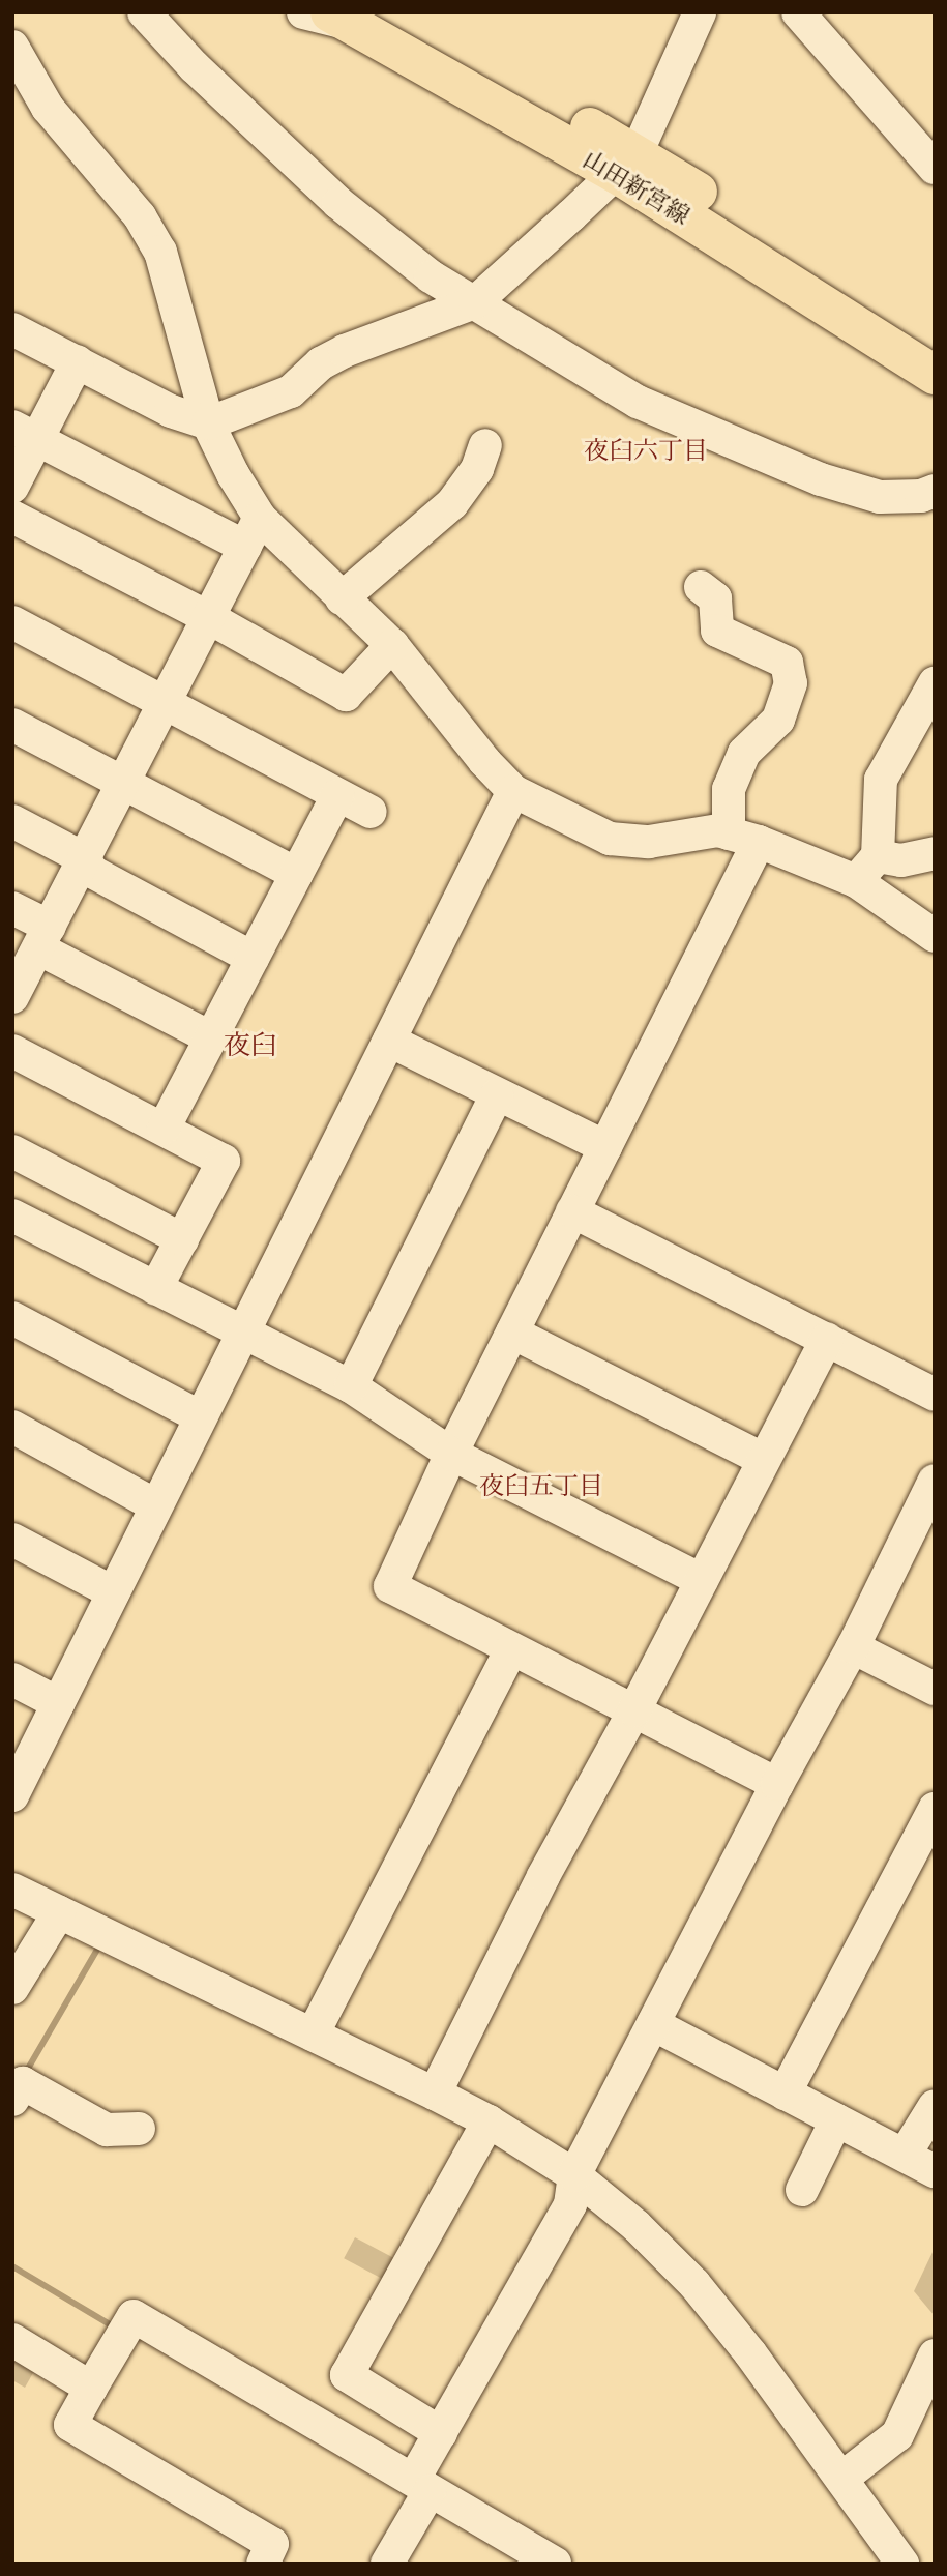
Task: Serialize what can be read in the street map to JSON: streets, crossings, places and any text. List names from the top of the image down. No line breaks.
{"streets":{"main road":["山田新宮線"]},"districts":["夜臼六丁目","夜臼","夜臼五丁目"]}
